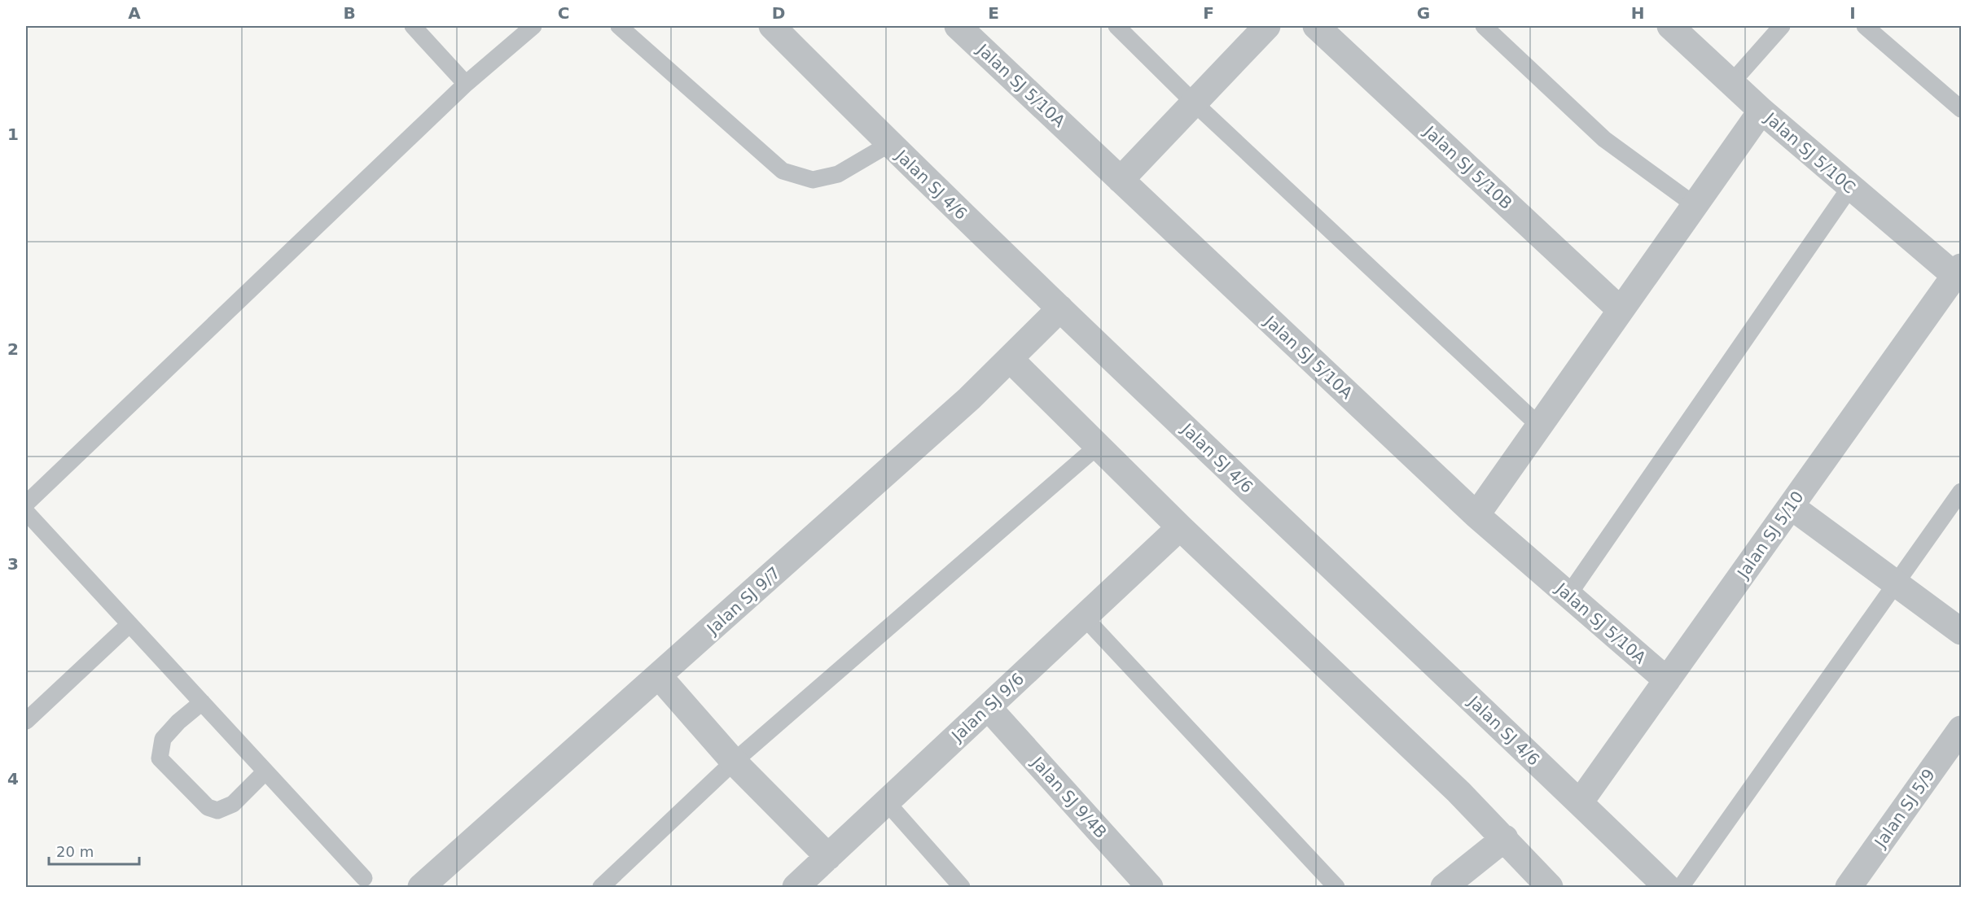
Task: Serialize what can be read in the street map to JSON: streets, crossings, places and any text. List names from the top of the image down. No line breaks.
{"streets":{"street":["Jalan SJ 5/10A","Jalan SJ 5/10C","Jalan SJ 5/10B","Jalan SJ 4/6","Jalan SJ 5/10","Jalan SJ 9/7","Jalan SJ 9/6","Jalan SJ 9/4B","Jalan SJ 5/9"]},"crossings":[["Jalan SJ 5/10A","Jalan SJ 5/10"],["Jalan SJ 5/10C","Jalan SJ 5/10"],["Jalan SJ 4/6","Jalan SJ 5/10"],["Jalan SJ 4/6","Jalan SJ 9/7"],["Jalan SJ 9/6","Jalan SJ 9/4B"]],"scale_bar":"20 m","grid":{"columns":["A","B","C","D","E","F","G","H","I"],"rows":["1","2","3","4"]}}
